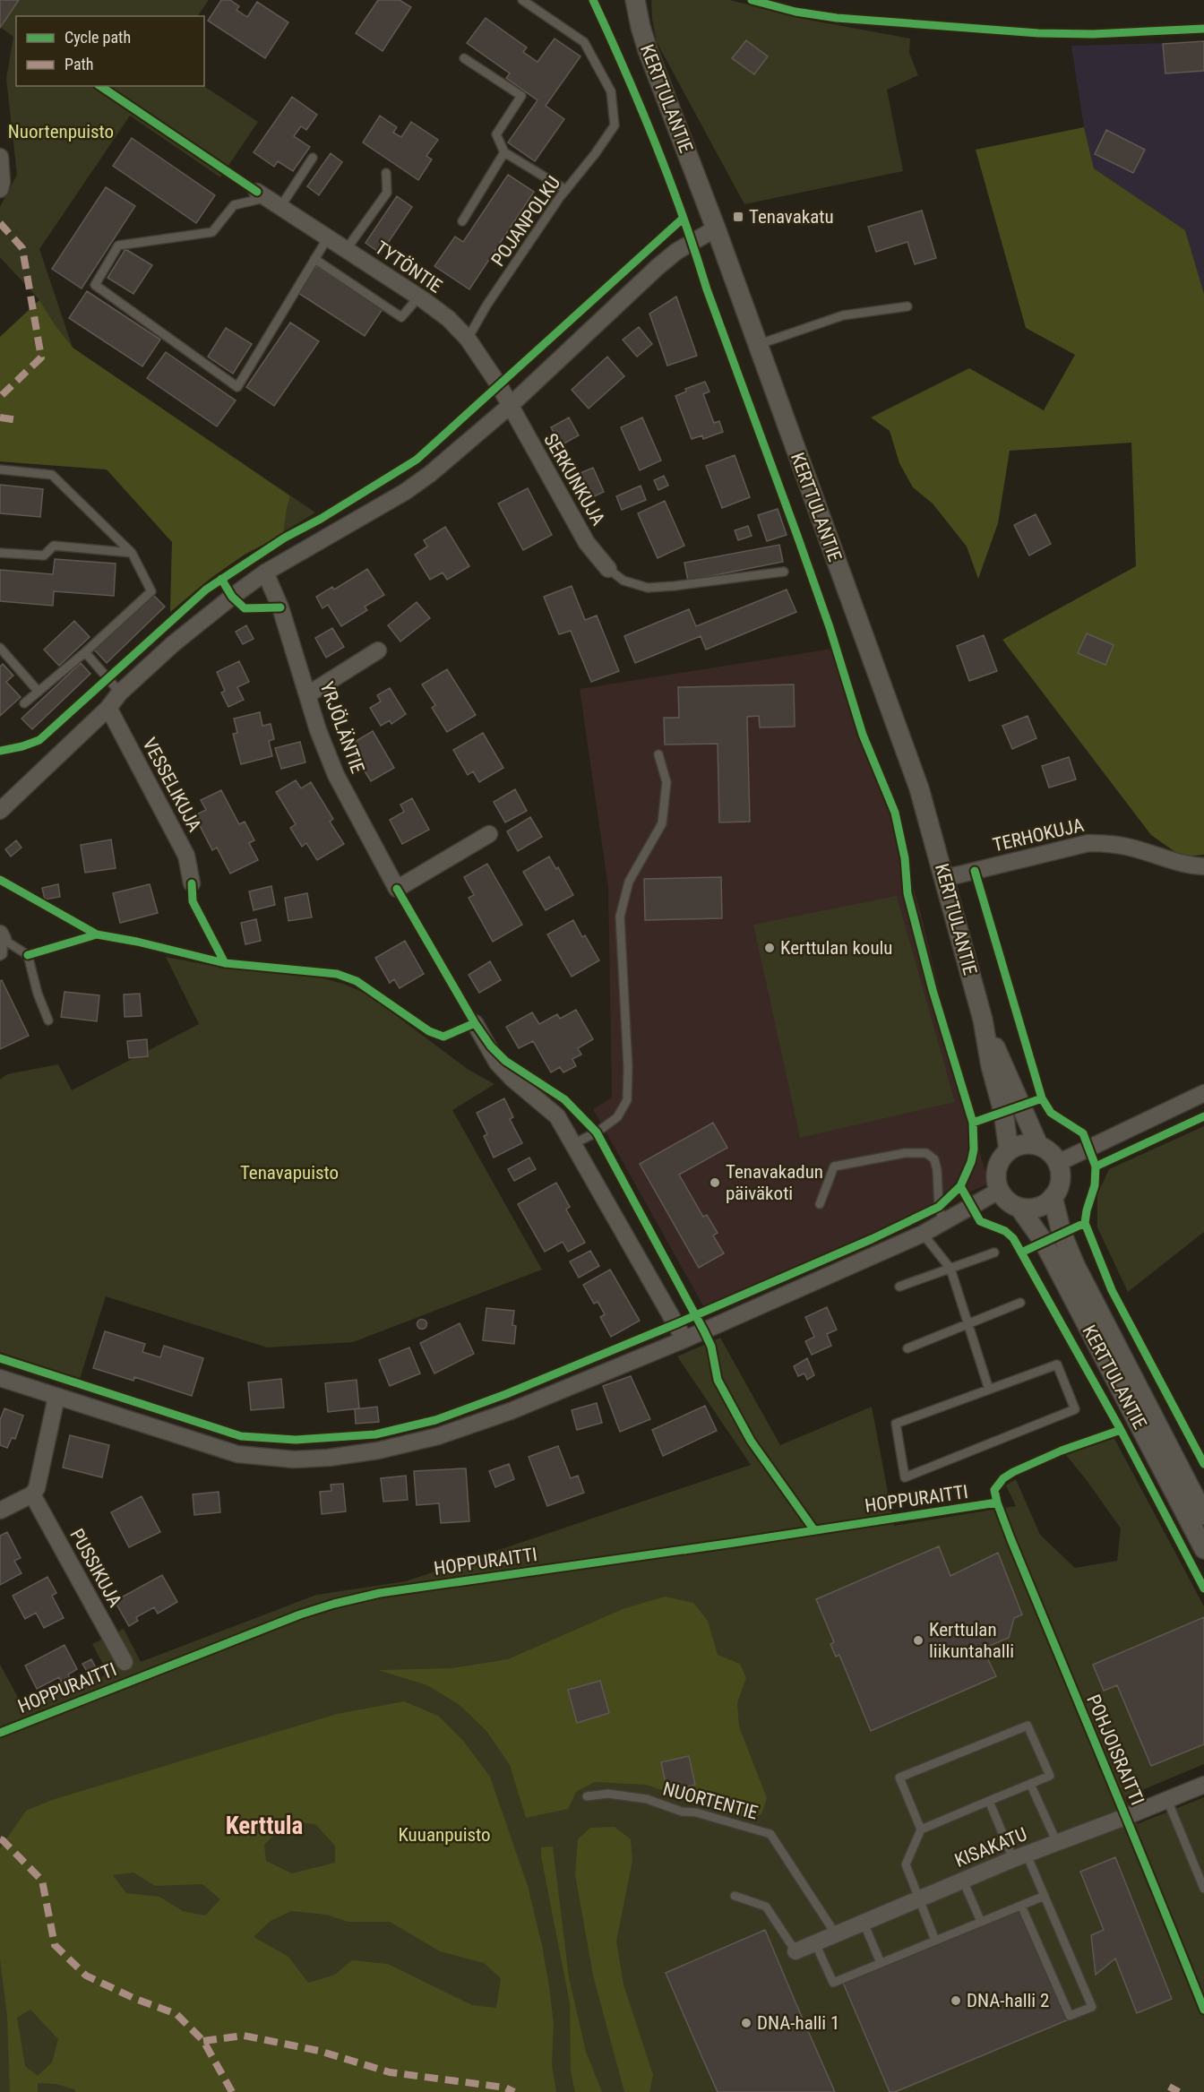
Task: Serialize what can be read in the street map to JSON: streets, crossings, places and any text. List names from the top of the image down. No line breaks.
{"streets":{"street":["KERTTULANTIE","TYTÖNTIE","SERKUNKUJA","YRJÖLÄNTIE","VESSELIKUJA","TERHOKUJA","PUSSIKUJA","KISAKATU"],"lane":["POJANPOLKU","NUORTENTIE"],"cycle path":["HOPPURAITTI","POHJOISRAITTI"]},"crossings":[["KERTTULANTIE","TERHOKUJA"],["POJANPOLKU","TYTÖNTIE"],["TYTÖNTIE","SERKUNKUJA"],["NUORTENTIE","KISAKATU"]],"districts":["Kerttula"],"parks":["Nuortenpuisto","Tenavapuisto","Kuuanpuisto"],"places":{"transit":["Tenavakatu"],"other":["Kerttulan koulu","Tenavakadun päiväkoti","Kerttulan liikuntahalli","DNA-halli 2","DNA-halli 1"]},"legend":["Cycle path","Path"]}
